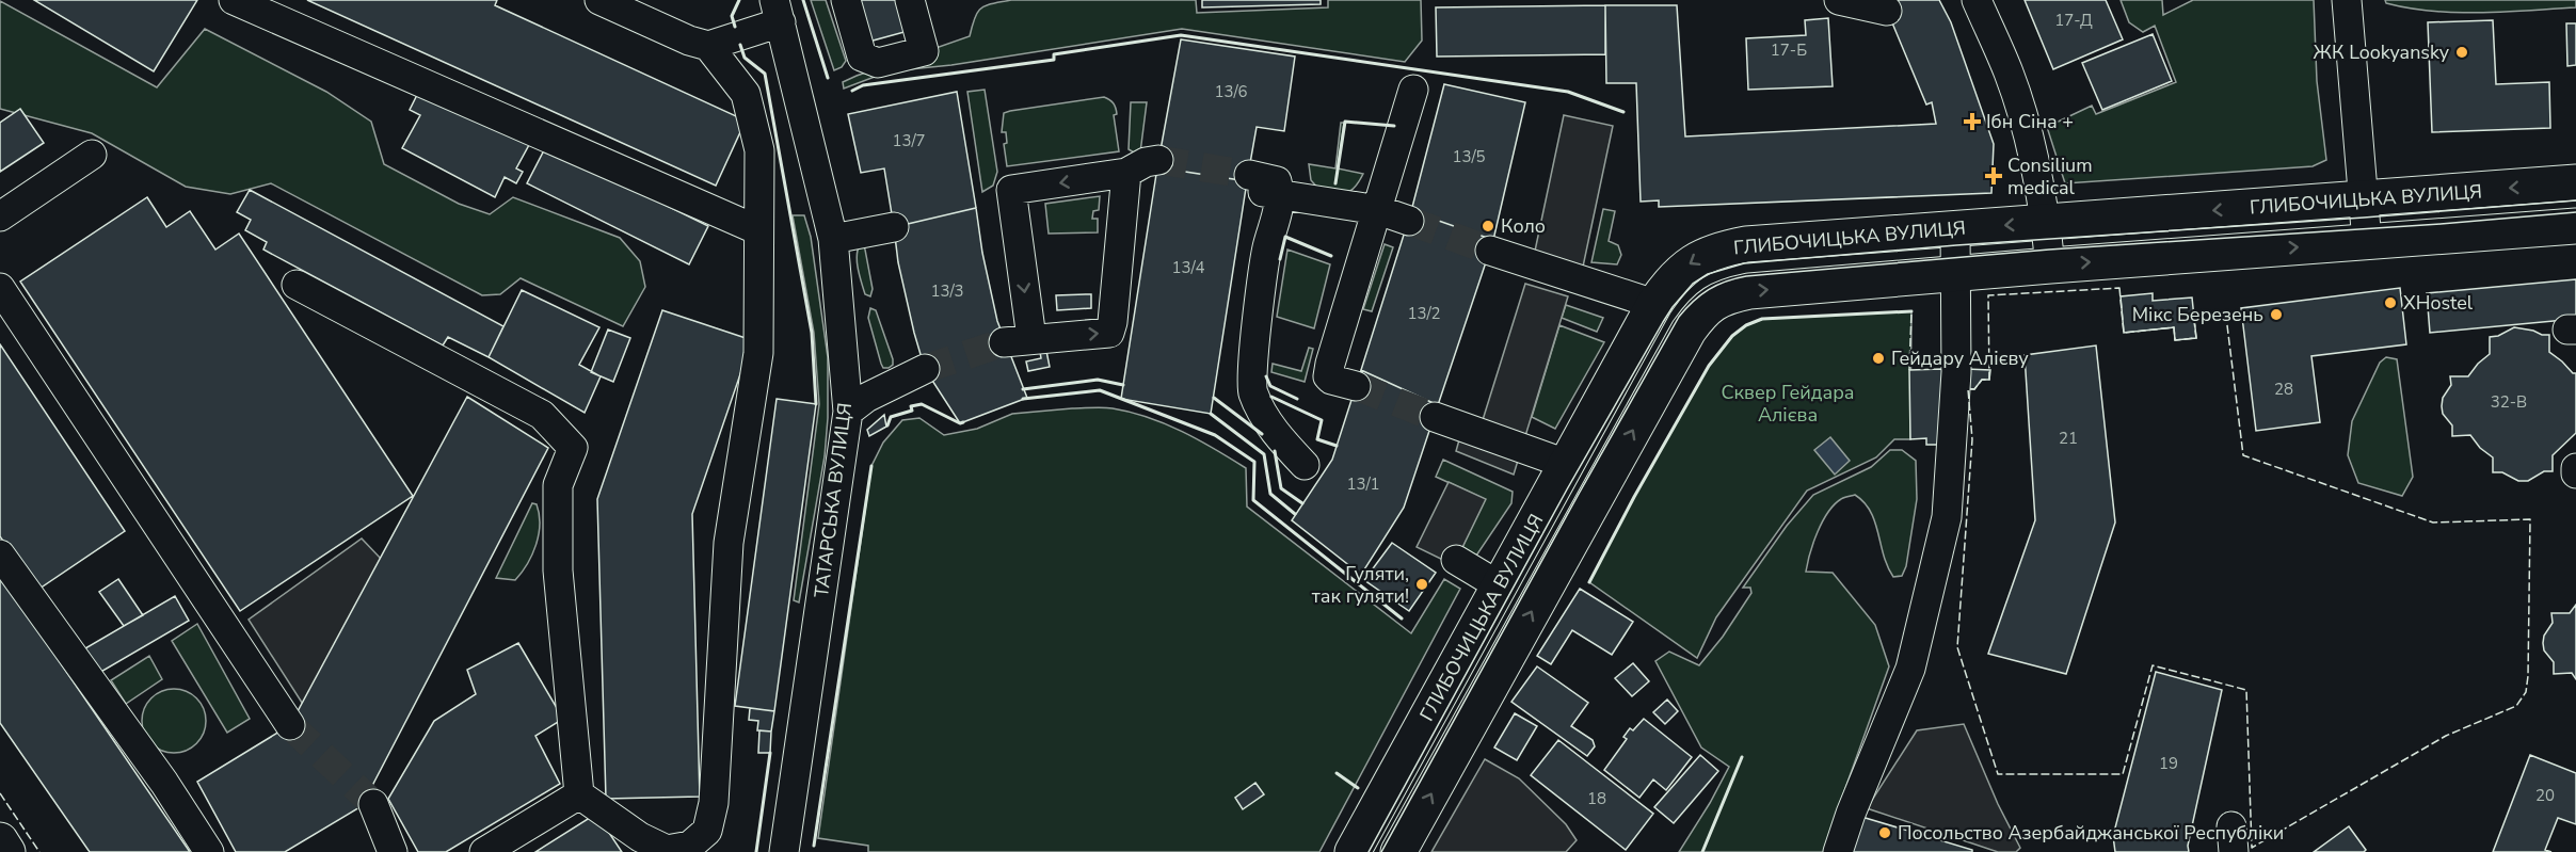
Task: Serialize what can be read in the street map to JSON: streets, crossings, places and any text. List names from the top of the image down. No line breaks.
{"streets":{"main road":["ГЛИБОЧИЦЬКА ВУЛИЦЯ"],"street":["ТАТАРСЬКА ВУЛИЦЯ"]},"parks":["Сквер Гейдара Алієва"],"places":{"other":["ЖК Lookyansky","Коло","XHostel","Мікс Березень","Гейдару Алієву","Гуляти, так гуляти!","Посольство Азербайджанської Республіки"],"health":["Ібн Сіна +","Consilium medical"]},"house_numbers":["17-Д","17-Б","13/6","13/7","13/5","13/4","13/3","13/2","28","32-В","21","13/1","19","20","18"]}
